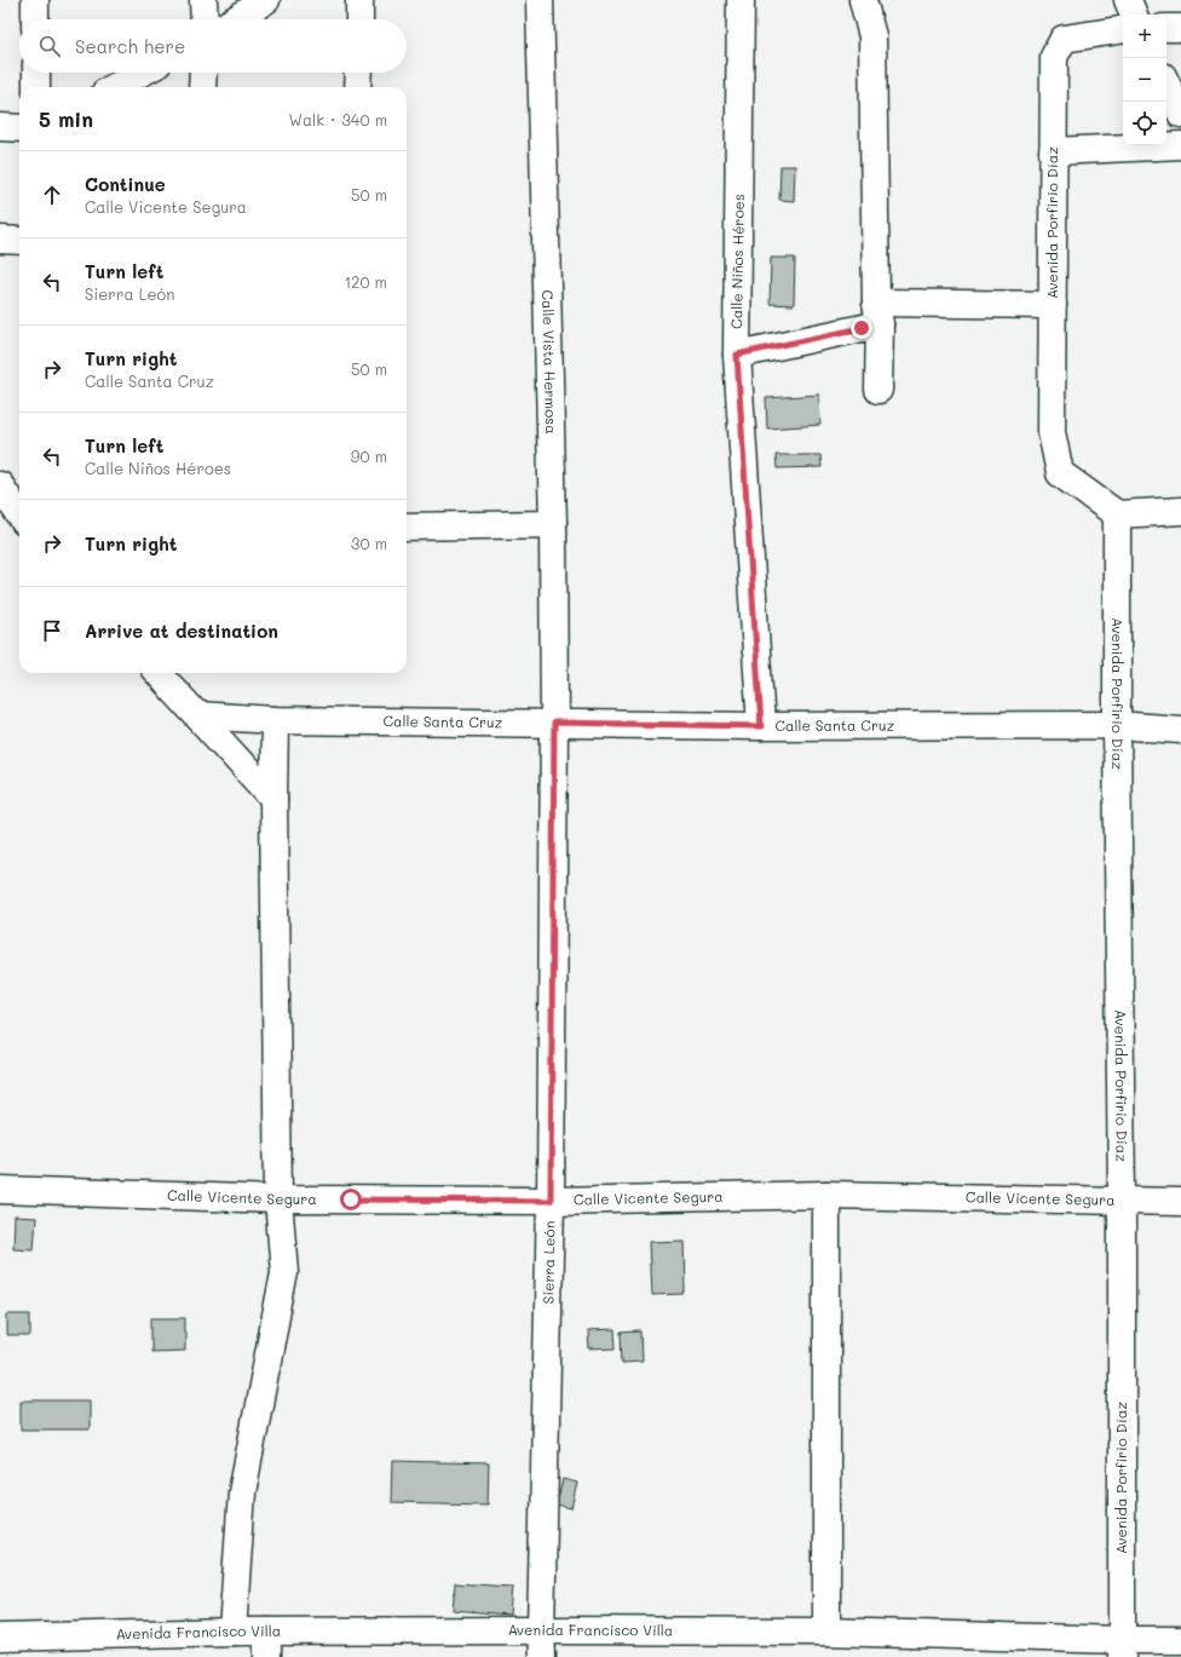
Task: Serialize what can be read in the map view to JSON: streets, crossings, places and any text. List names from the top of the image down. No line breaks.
{"streets":{"street":["Avenida Porfirio Díaz","Calle Niños Héroes","Calle Vista Hermosa","Calle Santa Cruz","Calle Vicente Segura","Sierra León","Avenida Francisco Villa"]},"crossings":[["Avenida Porfirio Díaz","Calle Santa Cruz"],["Avenida Porfirio Díaz","Calle Vicente Segura"],["Avenida Porfirio Díaz","Avenida Francisco Villa"],["Calle Niños Héroes","Calle Santa Cruz"],["Calle Vista Hermosa","Calle Santa Cruz"],["Calle Vista Hermosa","Sierra León"],["Calle Santa Cruz","Sierra León"],["Calle Vicente Segura","Sierra León"],["Sierra León","Avenida Francisco Villa"]],"page":{"map_buttons":["+","−"],"search":"Search here","heading":["5 min","Walk · 340 m"],"list":[["Continue","Calle Vicente Segura","50 m"],["Turn left","Sierra León","120 m"],["Turn right","Calle Santa Cruz","50 m"],["Turn left","Calle Niños Héroes","90 m"],["Turn right","30 m"],"Arrive at destination"]}}
